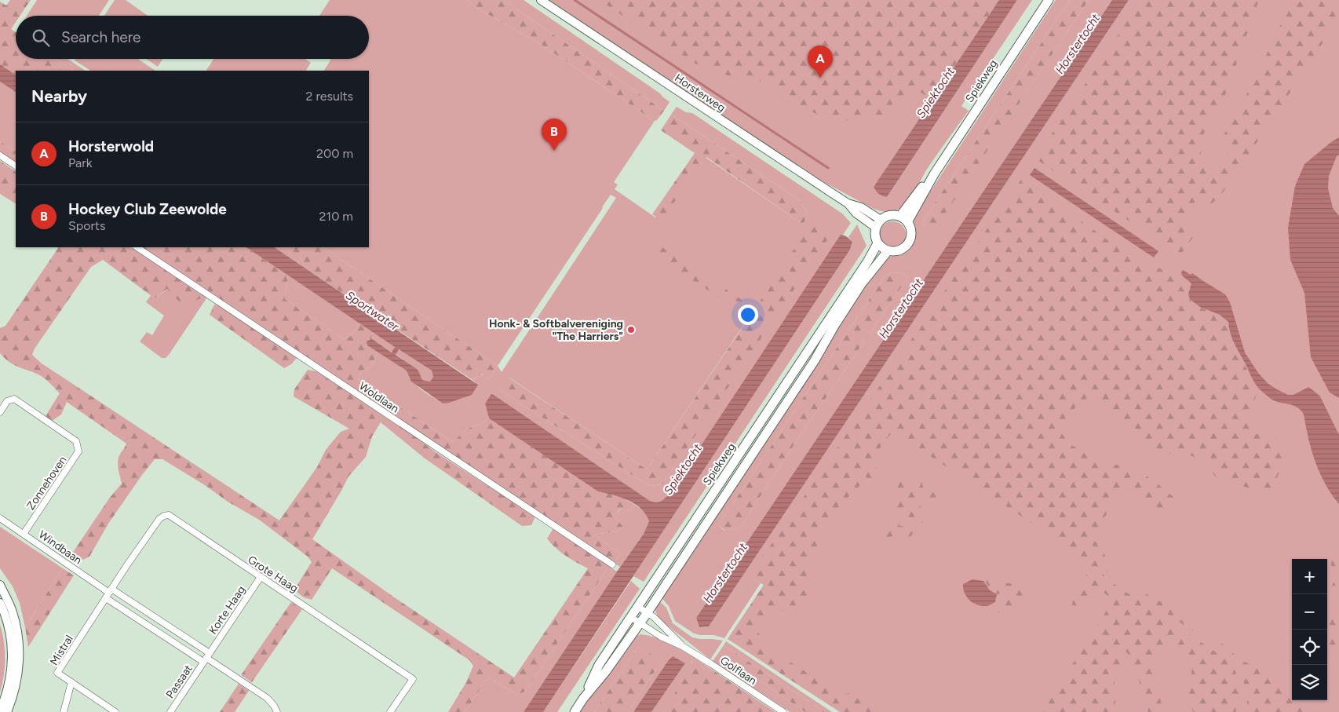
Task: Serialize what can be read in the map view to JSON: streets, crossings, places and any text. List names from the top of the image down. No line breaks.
{"streets":{"main road":["Spiekweg"],"street":["Horsterweg","Woldlaan","Zonnehoven","Windbaan","Grote Haag","Korte Haag","Mistral","Golflaan","Passaat"]},"crossings":[["Spiekweg","Horsterweg"],["Spiekweg","Golflaan"],["Zonnehoven","Windbaan"],["Windbaan","Grote Haag"],["Windbaan","Korte Haag"],["Windbaan","Mistral"],["Windbaan","Passaat"],["Grote Haag","Korte Haag"],["Grote Haag","Mistral"],["Korte Haag","Passaat"]],"water":["Horstertocht","Spiektocht","Sportwater"],"places":["Honk- & Softbalvereniging \"The Harriers\""],"page":{"search":"Search here","pins":["A","B"],"heading":["Nearby","2 results"],"list":[{"mark":"A","name":"Horsterwold","note":"Park","value":"200 m"},{"mark":"B","name":"Hockey Club Zeewolde","note":"Sports","value":"210 m"}],"map_buttons":["+","−"]}}
